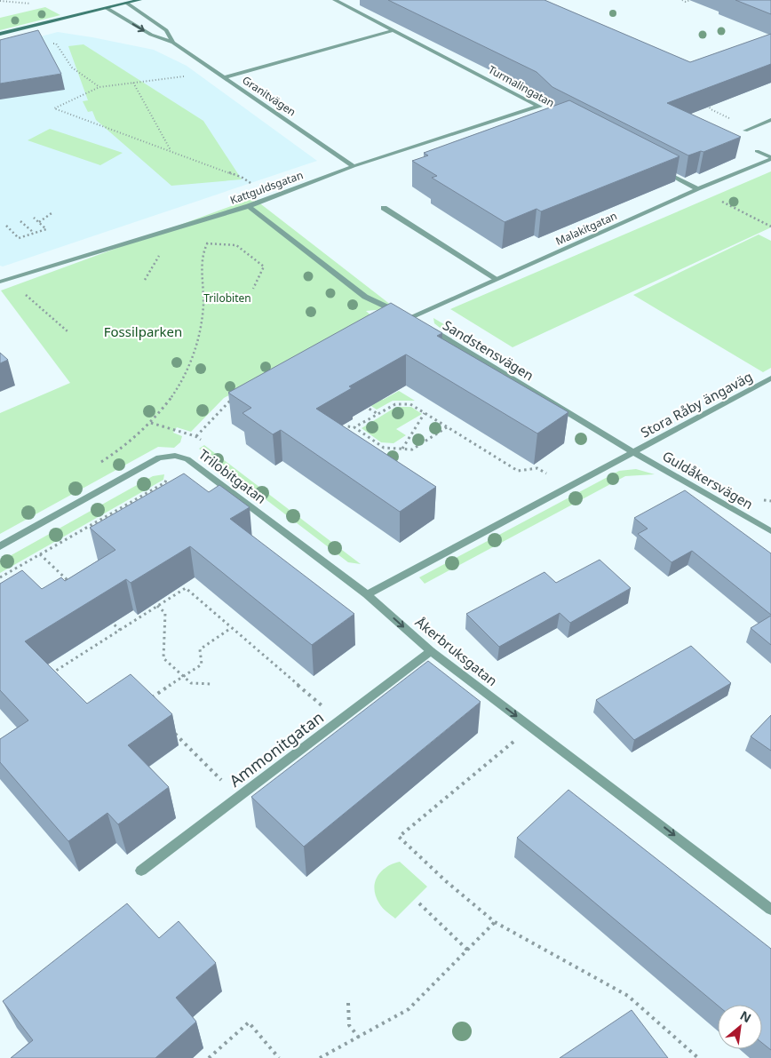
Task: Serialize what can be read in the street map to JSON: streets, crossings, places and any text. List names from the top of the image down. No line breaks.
{"streets":{"street":["Turmalingatan","Granitvägen","Kattguldsgatan","Malakitgatan","Sandstensvägen","Stora Råby ängaväg","Trilobitgatan","Guldåkersvägen","Åkerbruksgatan","Ammonitgatan"]},"crossings":[["Turmalingatan","Kattguldsgatan"],["Granitvägen","Kattguldsgatan"],["Kattguldsgatan","Sandstensvägen"],["Malakitgatan","Sandstensvägen"],["Sandstensvägen","Stora Råby ängaväg"],["Sandstensvägen","Guldåkersvägen"],["Stora Råby ängaväg","Guldåkersvägen"],["Trilobitgatan","Åkerbruksgatan"],["Åkerbruksgatan","Ammonitgatan"]],"one_way":["Åkerbruksgatan"],"parks":["Trilobiten","Fossilparken"],"north":"top right"}
